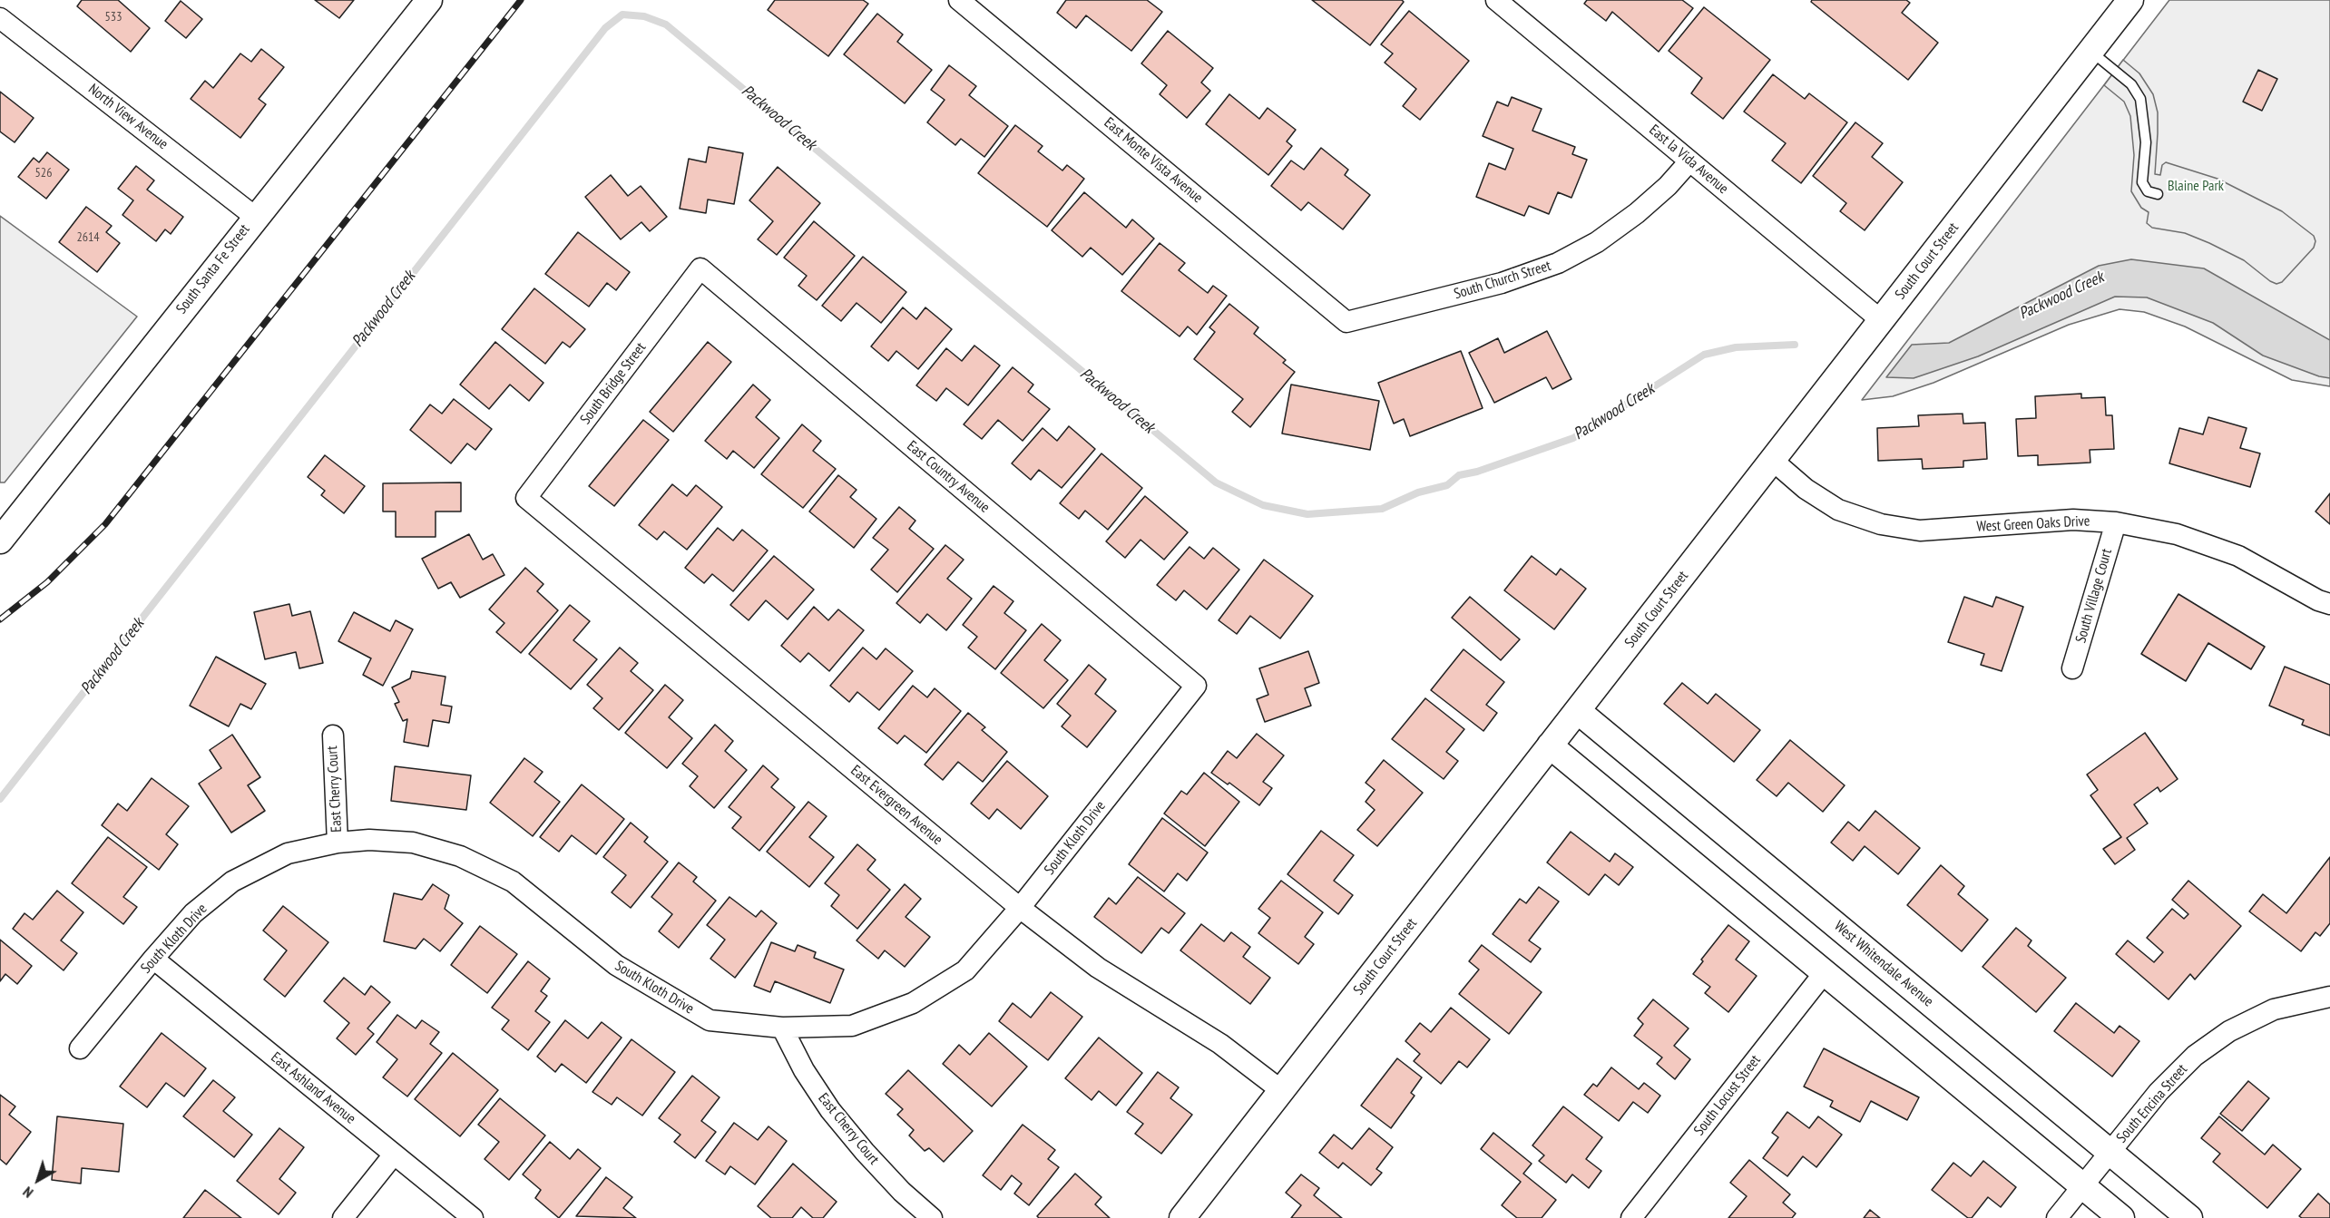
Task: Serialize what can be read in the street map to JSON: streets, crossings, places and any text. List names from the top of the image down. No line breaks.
{"streets":{"street":["North View Avenue","East la Vida Avenue","East Monte Vista Avenue","South Court Street","South Santa Fe Street","South Church Street","South Bridge Street","East Country Avenue","West Green Oaks Drive","South Village Court","East Cherry Court","East Evergreen Avenue","South Kloth Drive","West Whitendale Avenue","East Ashland Avenue","South Locust Street","South Encina Street"]},"crossings":[["North View Avenue","South Santa Fe Street"],["East la Vida Avenue","South Court Street"],["East la Vida Avenue","South Church Street"],["East Monte Vista Avenue","South Church Street"],["South Court Street","West Green Oaks Drive"],["South Court Street","East Evergreen Avenue"],["South Court Street","West Whitendale Avenue"],["South Bridge Street","East Country Avenue"],["South Bridge Street","East Evergreen Avenue"],["East Country Avenue","South Kloth Drive"],["West Green Oaks Drive","South Village Court"],["East Cherry Court","South Kloth Drive"],["East Evergreen Avenue","South Kloth Drive"],["South Kloth Drive","East Ashland Avenue"],["West Whitendale Avenue","South Encina Street"]],"water":["Packwood Creek"],"parks":["Blaine Park"],"house_numbers":["533","526","2614"],"north":"bottom left"}
